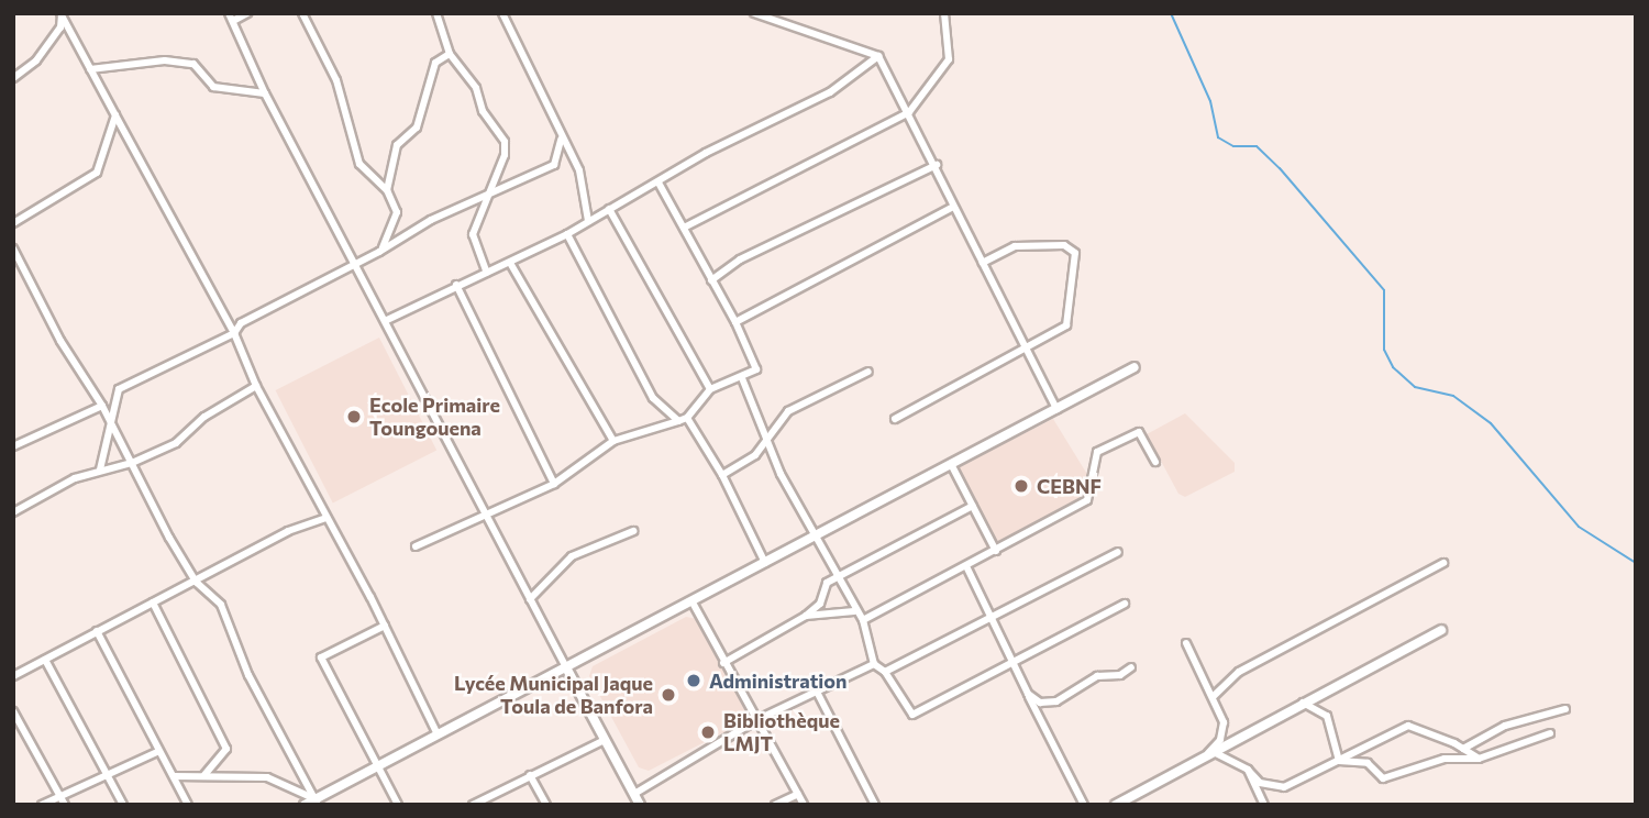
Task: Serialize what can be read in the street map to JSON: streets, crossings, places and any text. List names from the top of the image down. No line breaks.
{"places":["Ecole Primaire Toungouena","CEBNF","Administration","Lycée Municipal Jaque Toula de Banfora","Bibliothèque LMJT"]}
